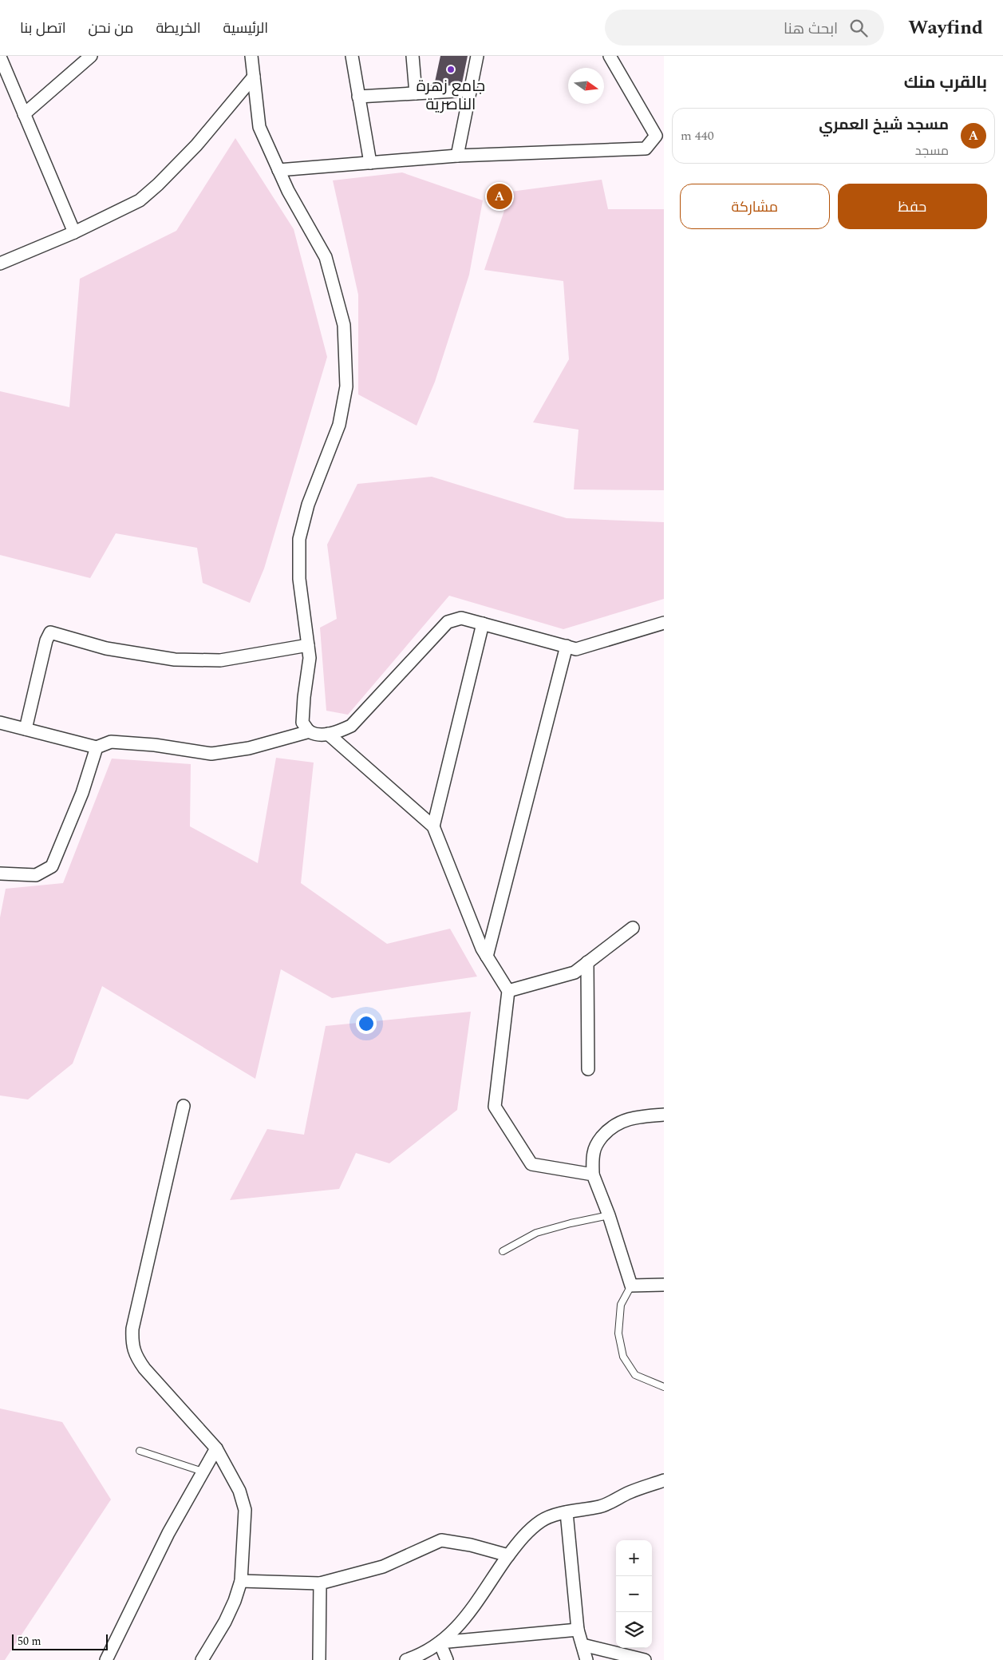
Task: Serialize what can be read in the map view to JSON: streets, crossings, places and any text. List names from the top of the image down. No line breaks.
{"places":["جامع زهرة الناصرية"],"scale_bar":"50 m","north":"right","page":{"header":"Wayfind","search":"ابحث هنا","nav":["الرئيسية","الخريطة","من نحن","اتصل بنا"],"heading":"بالقرب منك","list":[{"mark":"A","name":"مسجد شيخ العمري","note":"مسجد","value":"440 m"}],"buttons":["حفظ","مشاركة"],"pins":"A","map_buttons":["+","−"],"scale":"50 m"}}
